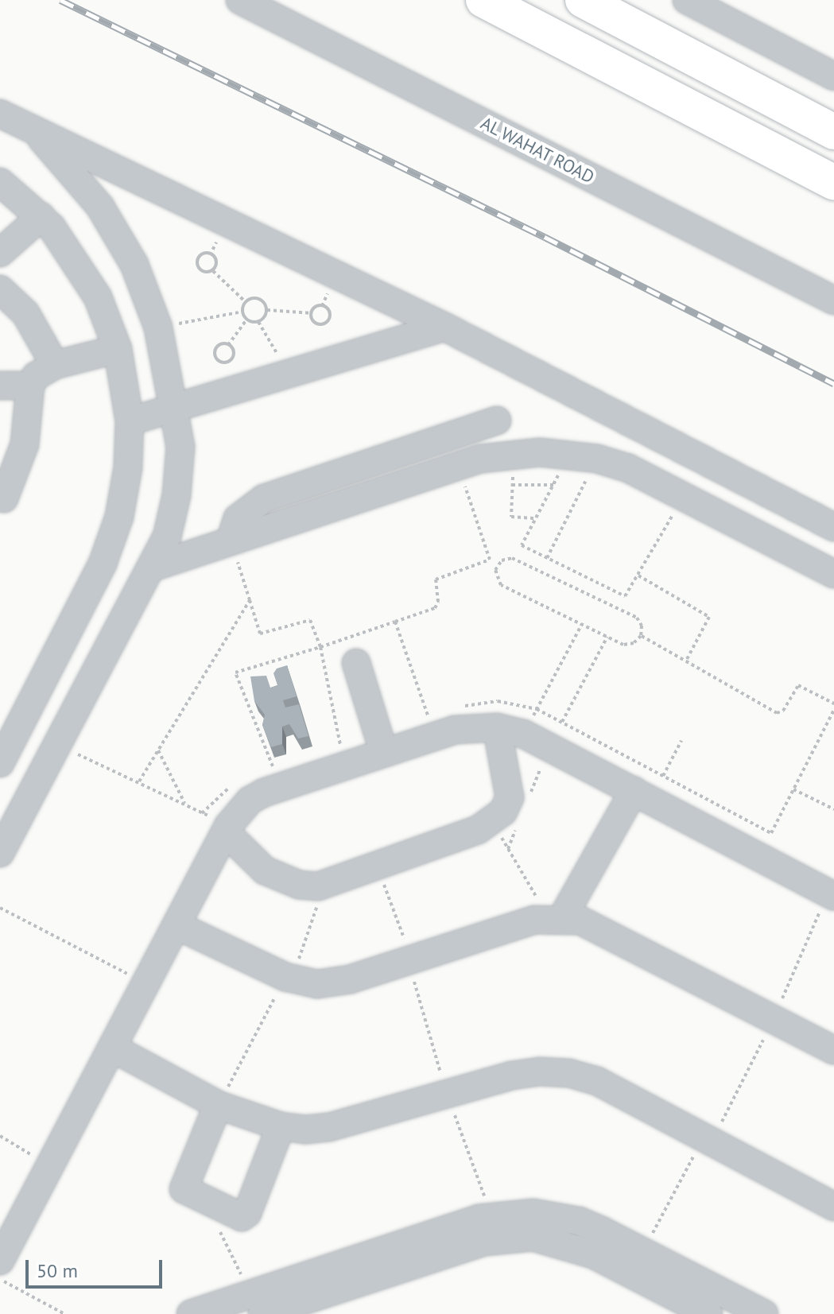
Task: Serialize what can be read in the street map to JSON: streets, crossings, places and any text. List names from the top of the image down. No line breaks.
{"streets":{"street":["AL WAHAT ROAD"]},"scale_bar":"50 m"}
